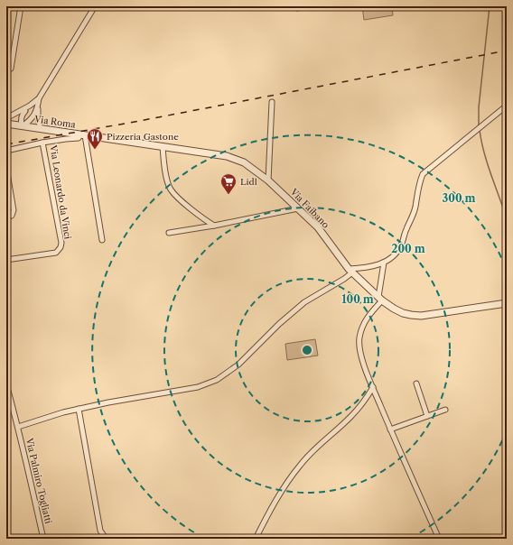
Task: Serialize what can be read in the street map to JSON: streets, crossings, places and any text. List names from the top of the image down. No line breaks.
{"streets":{"street":["Via Roma","Via Leonardo da Vinci","Via Faibano","Via Palmiro Togliatti"]},"crossings":[["Via Roma","Via Leonardo da Vinci"],["Via Roma","Via Faibano"]],"places":{"restaurant":["Pizzeria Gastone"],"supermarket":["Lidl"]},"rings":["300 m","200 m","100 m"]}
